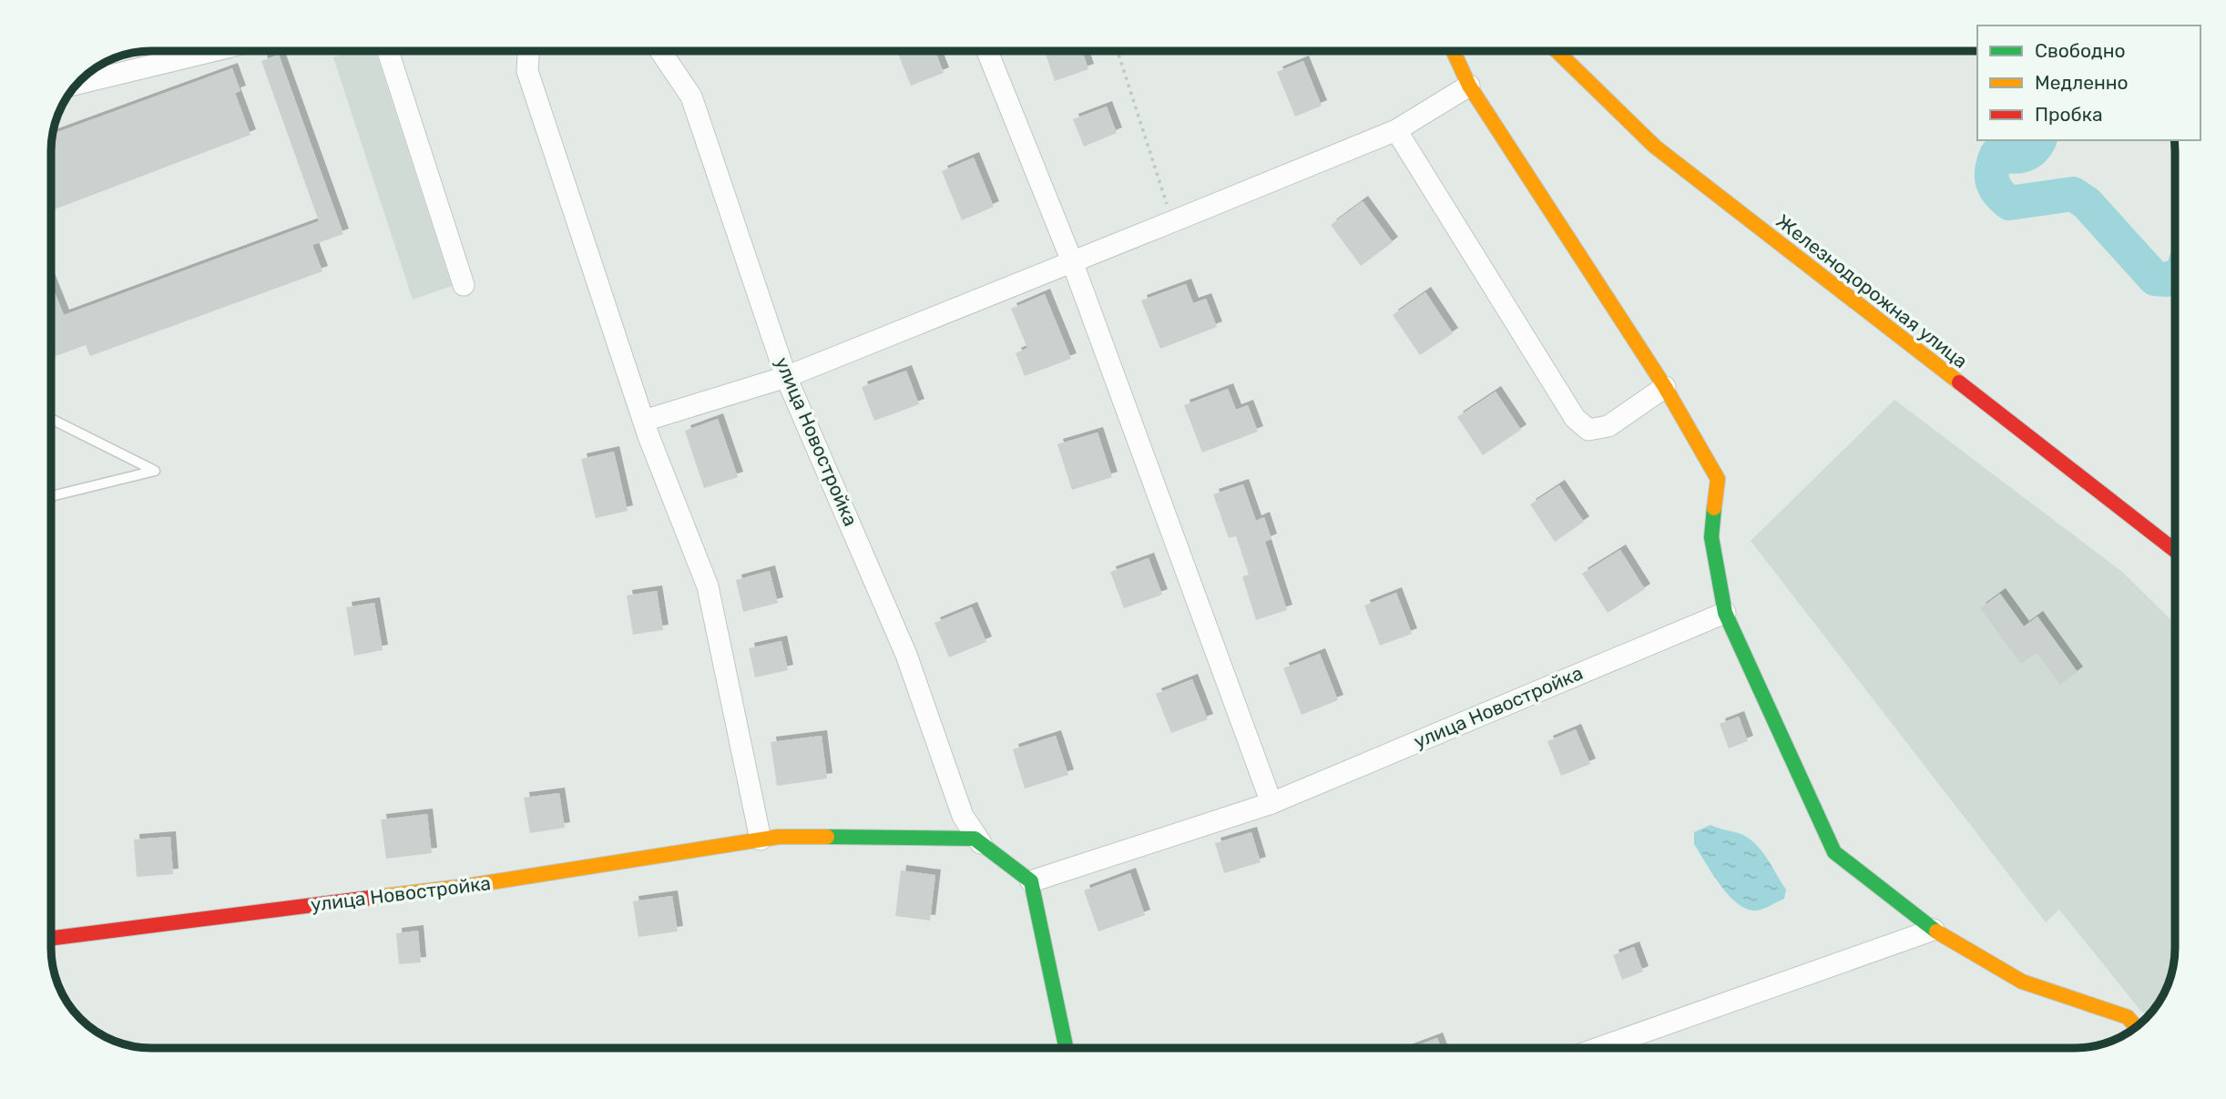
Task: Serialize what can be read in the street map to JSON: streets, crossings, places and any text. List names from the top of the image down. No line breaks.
{"streets":{"street":["Железнодорожная улица","улица Новостройка"]},"legend":["Свободно","Медленно","Пробка"]}
